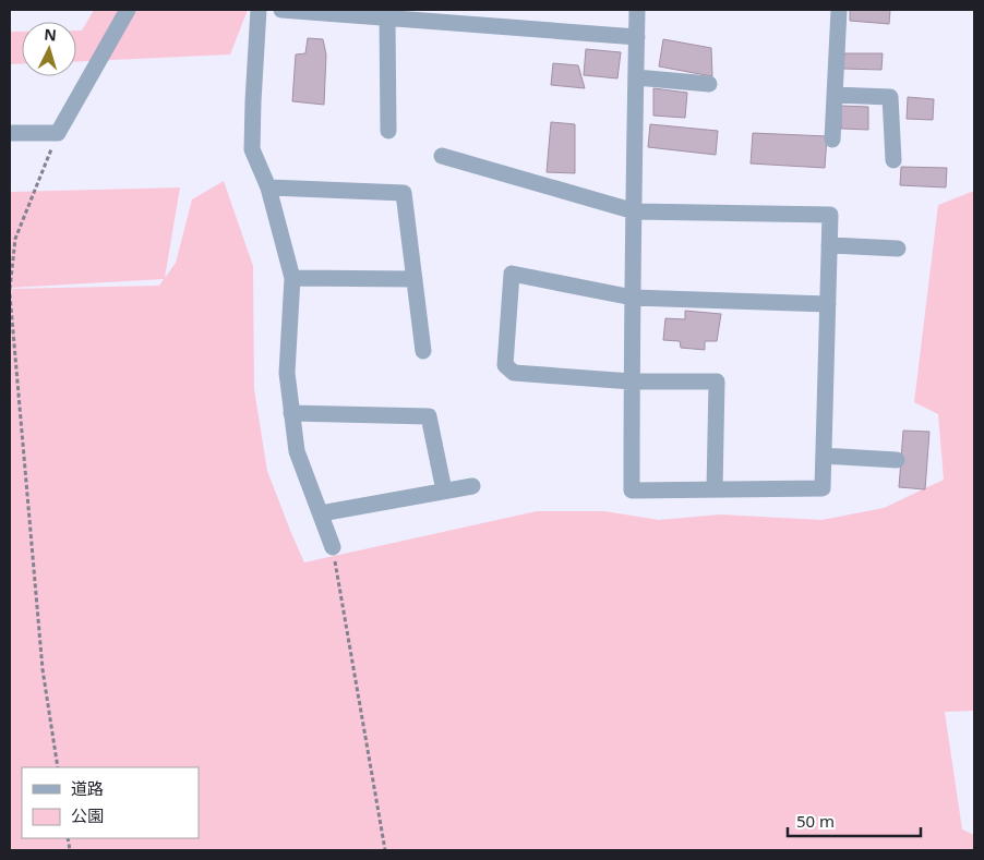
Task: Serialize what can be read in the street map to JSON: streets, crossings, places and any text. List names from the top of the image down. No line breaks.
{"legend":["道路","公園"],"scale_bar":"50 m","north":"top"}
